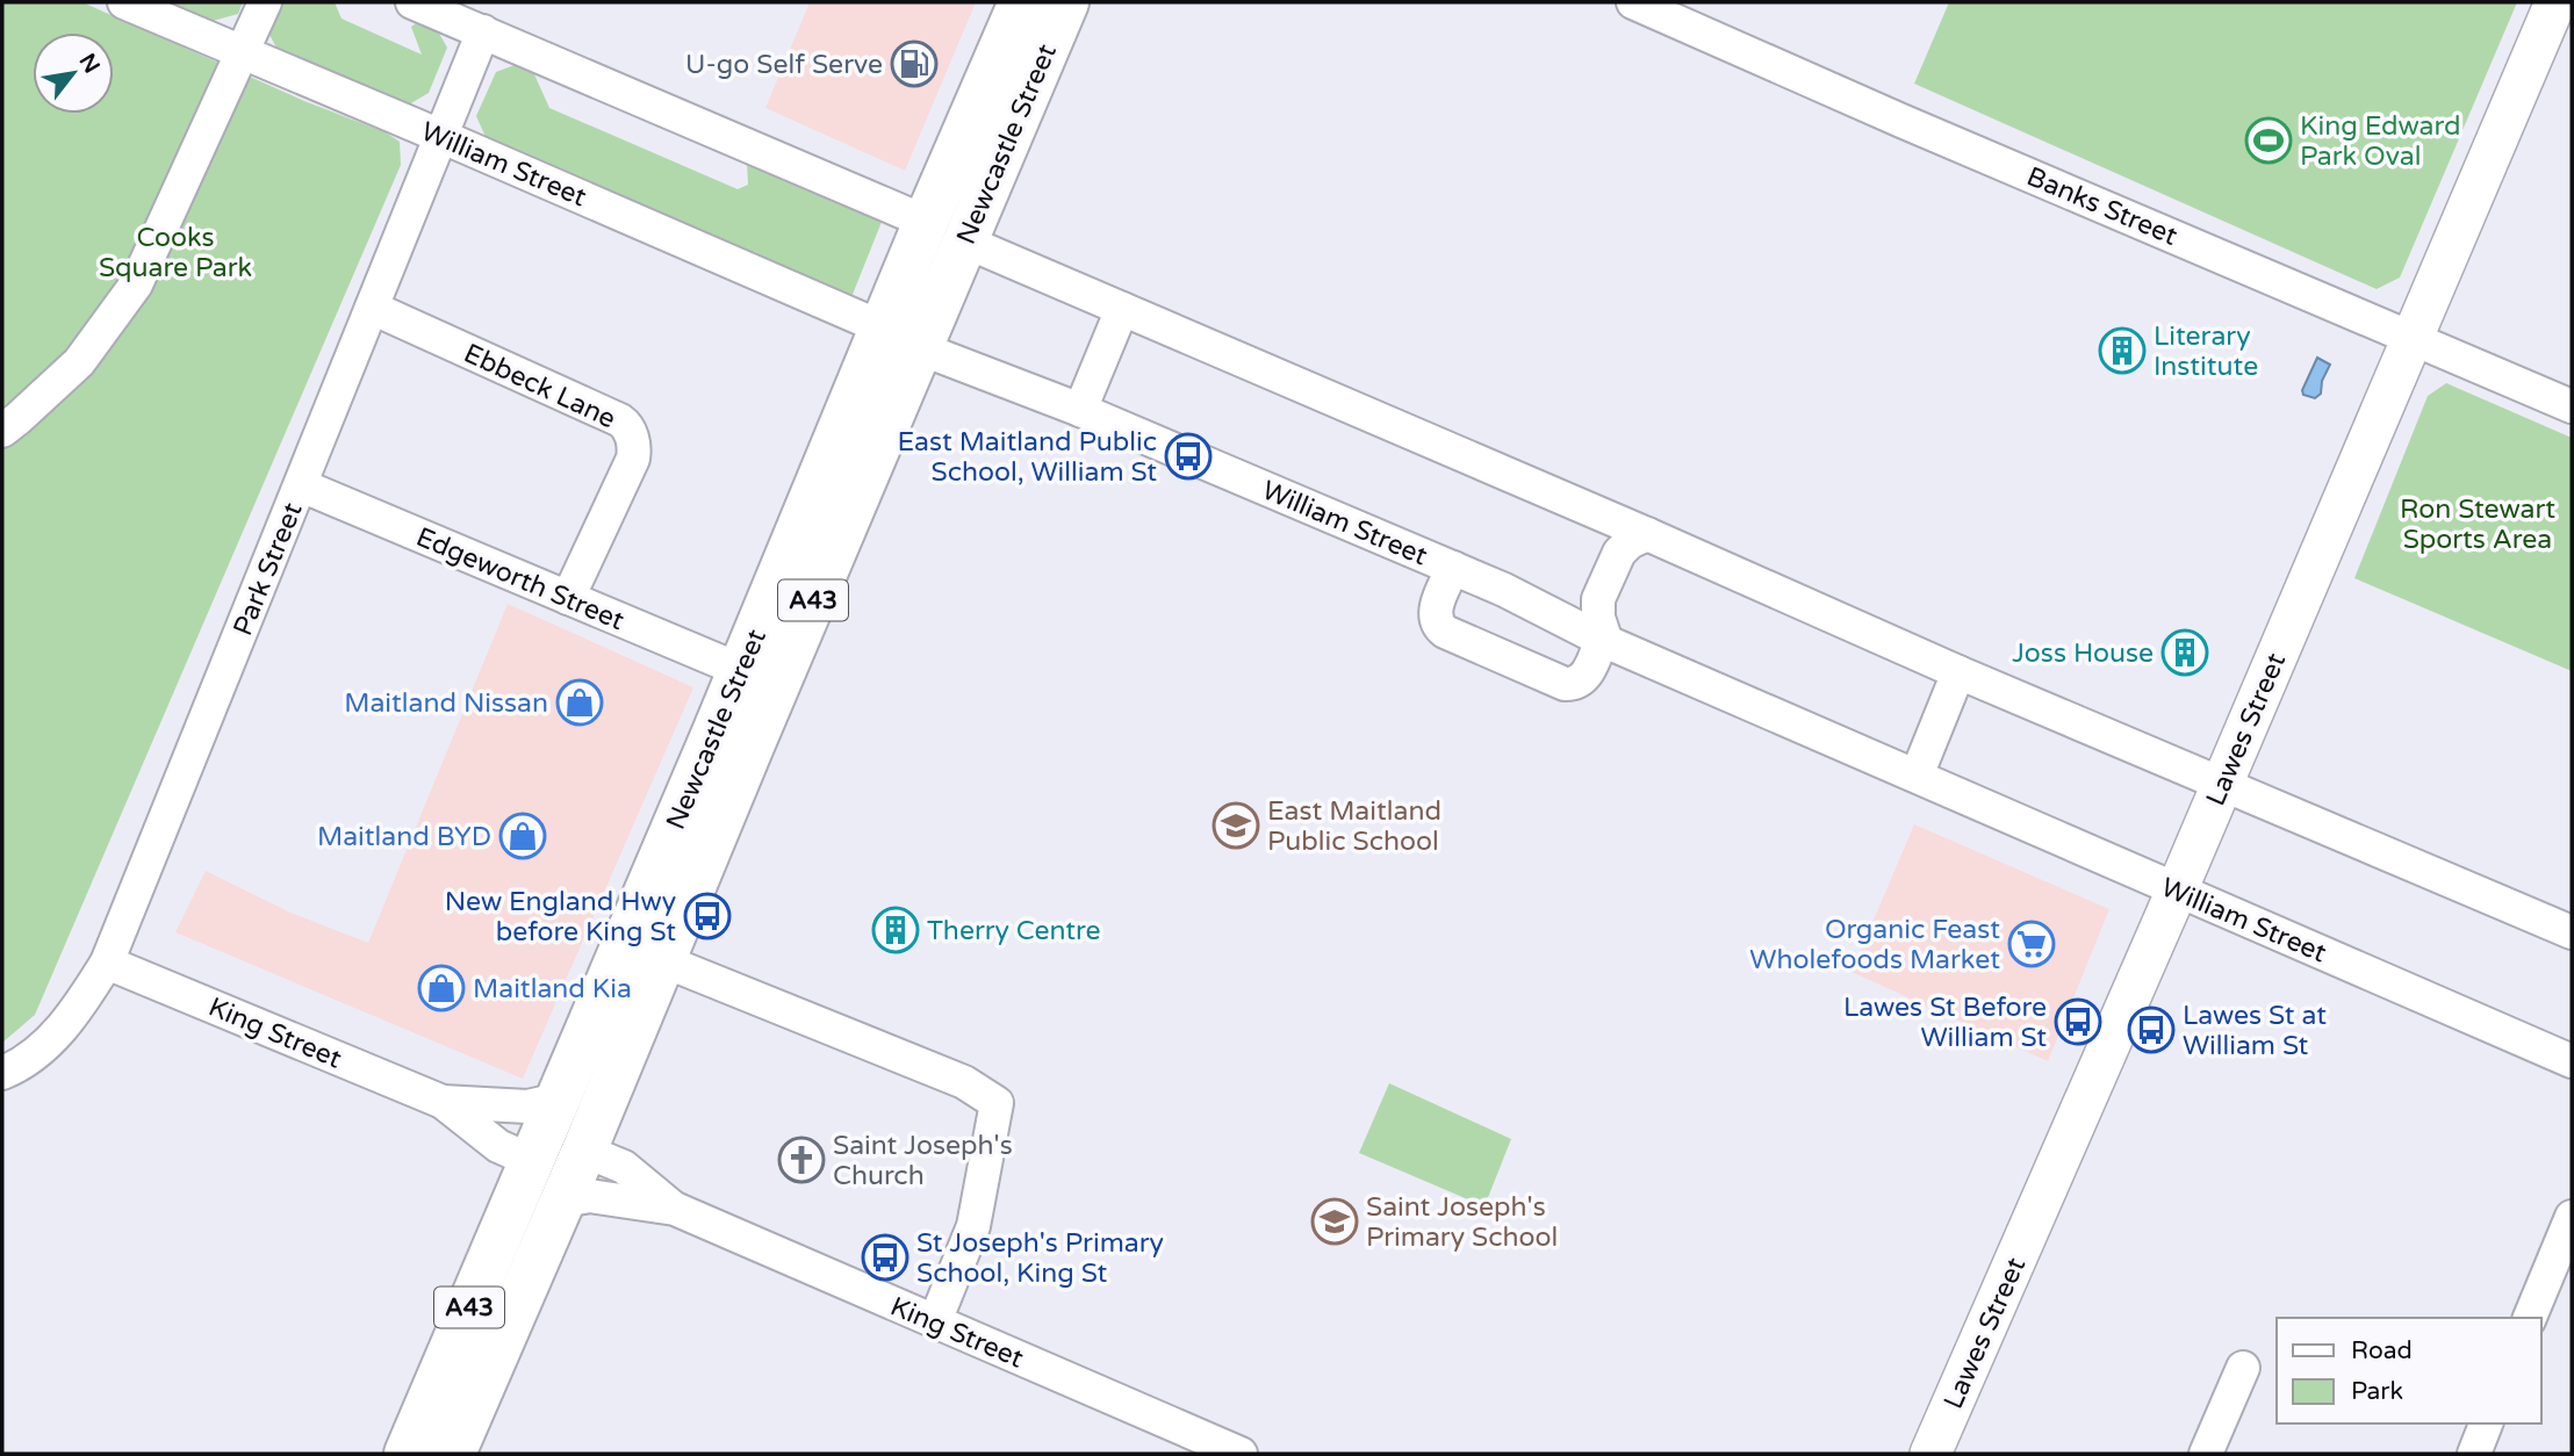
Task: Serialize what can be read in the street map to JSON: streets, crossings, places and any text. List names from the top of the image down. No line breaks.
{"streets":{"highway":["Newcastle Street","A43"],"main road":["Lawes Street"],"street":["William Street","Banks Street","Ebbeck Lane","Park Street","Edgeworth Street","King Street"]},"crossings":[["Newcastle Street","William Street"],["Newcastle Street","Edgeworth Street"],["Newcastle Street","King Street"],["William Street","Park Street"],["William Street","Lawes Street"],["Banks Street","Lawes Street"],["Ebbeck Lane","Park Street"],["Ebbeck Lane","Edgeworth Street"],["Park Street","Edgeworth Street"],["Park Street","King Street"]],"parks":["Cooks Square Park","Ron Stewart Sports Area"],"places":{"fuel station":["U-go Self Serve"],"sports":["King Edward Park Oval"],"building":["Literary Institute","Joss House","Therry Centre"],"bus stop":["East Maitland Public School, William St","New England Hwy before King St","Lawes St Before William St","Lawes St at William St","St Joseph's Primary School, King St"],"shop":["Maitland Nissan","Maitland BYD","Maitland Kia"],"school or university":["East Maitland Public School","Saint Joseph's Primary School"],"supermarket":["Organic Feast Wholefoods Market"],"church":["Saint Joseph's Church"]},"legend":["Road","Park"],"north":"top right"}
